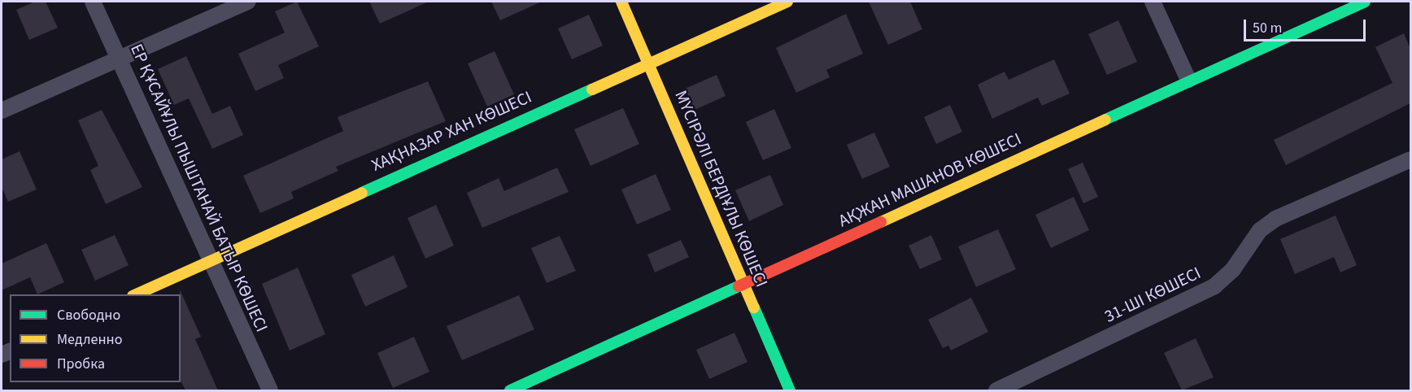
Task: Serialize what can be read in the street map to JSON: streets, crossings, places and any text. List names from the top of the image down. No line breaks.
{"streets":{"street":["ХАҚНАЗАР ХАН КӨШЕСІ","АҚЖАН МАШАНОВ КӨШЕСІ","ЕР ҚҰСАЙҰЛЫ ПЫШТАНАЙ БАТЫР КӨШЕСІ","МҮСІРӘЛІ БЕРДІҰЛЫ КӨШЕСІ","31-ШІ КӨШЕСІ"]},"crossings":[["ХАҚНАЗАР ХАН КӨШЕСІ","ЕР ҚҰСАЙҰЛЫ ПЫШТАНАЙ БАТЫР КӨШЕСІ"],["ХАҚНАЗАР ХАН КӨШЕСІ","МҮСІРӘЛІ БЕРДІҰЛЫ КӨШЕСІ"],["АҚЖАН МАШАНОВ КӨШЕСІ","МҮСІРӘЛІ БЕРДІҰЛЫ КӨШЕСІ"]],"legend":["Свободно","Медленно","Пробка"],"scale_bar":"50 m"}
